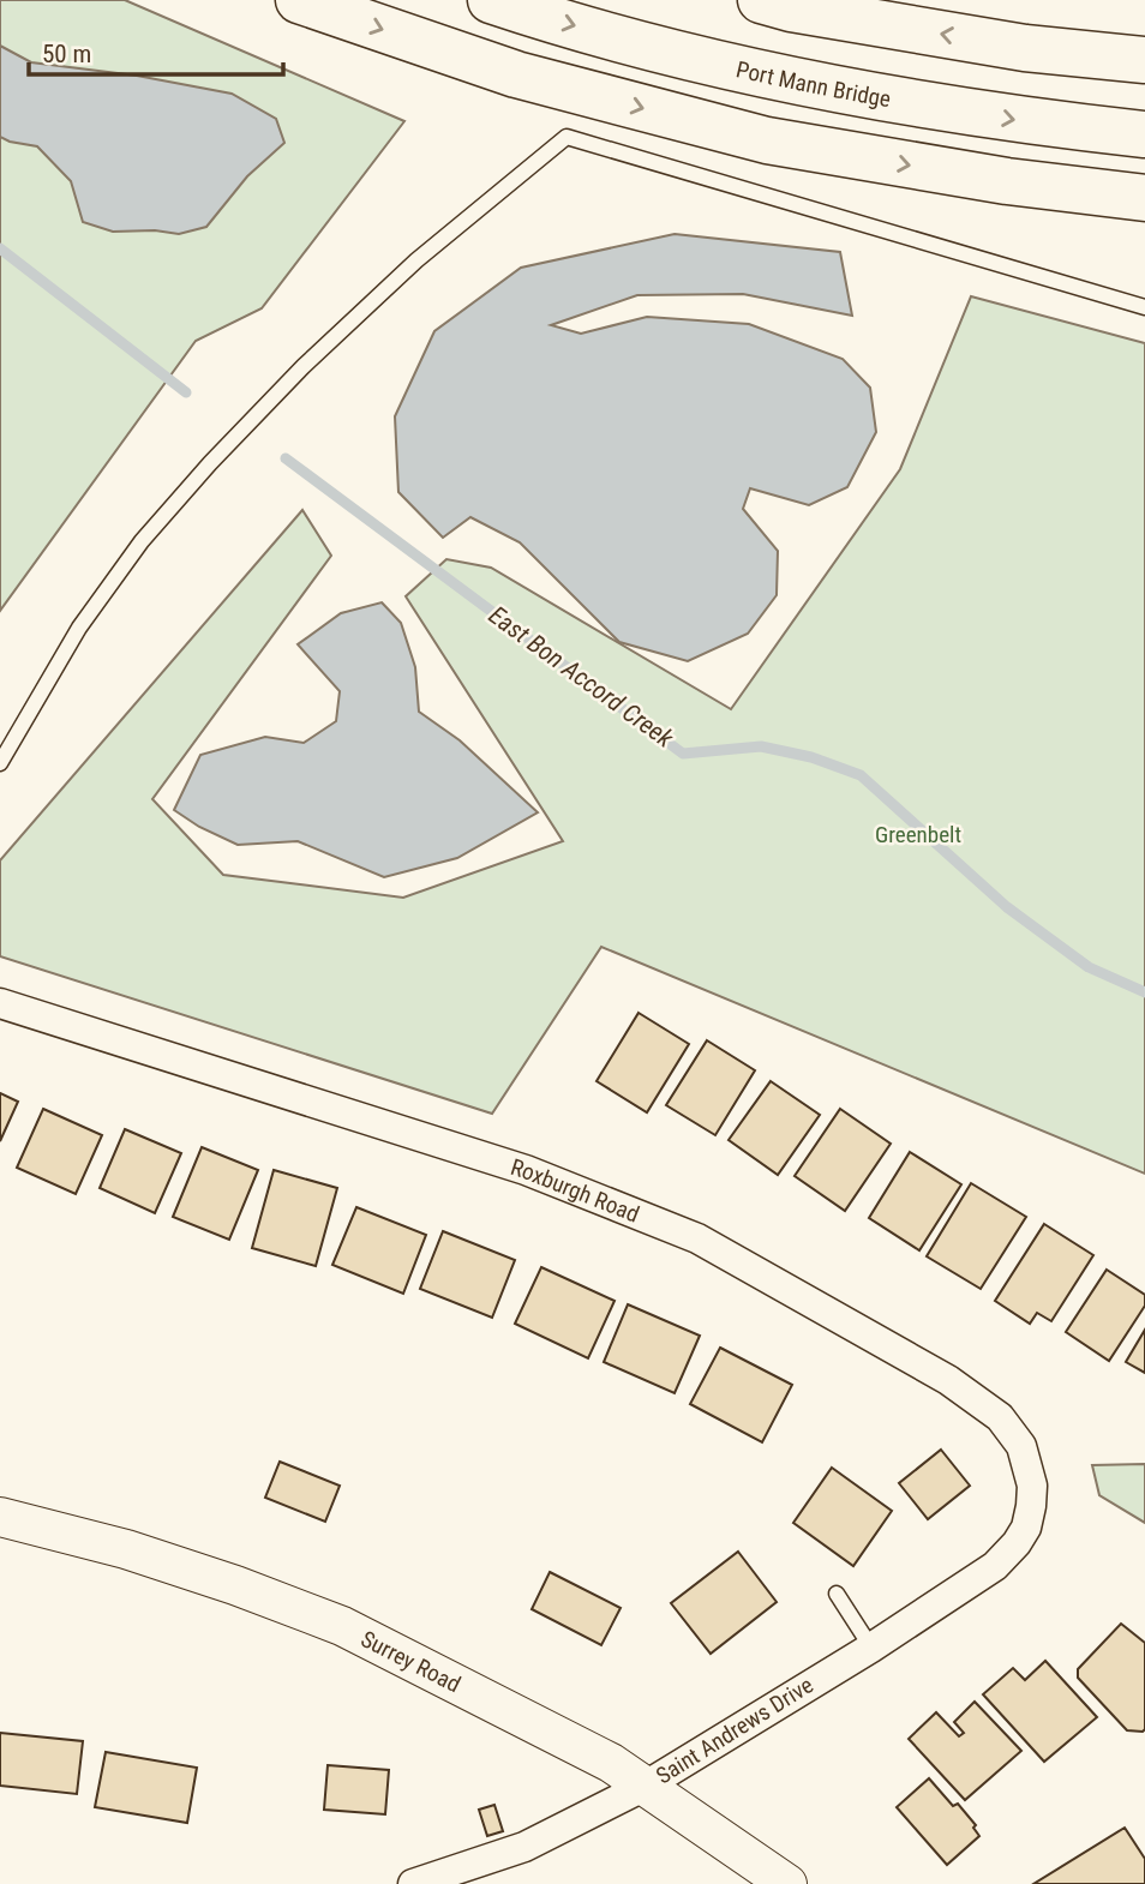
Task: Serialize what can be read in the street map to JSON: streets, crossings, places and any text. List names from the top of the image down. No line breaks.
{"streets":{"highway":["Port Mann Bridge"],"street":["Roxburgh Road","Surrey Road","Saint Andrews Drive"]},"crossings":[["Roxburgh Road","Saint Andrews Drive"],["Surrey Road","Saint Andrews Drive"]],"water":["East Bon Accord Creek"],"parks":["Greenbelt"],"scale_bar":"50 m"}
